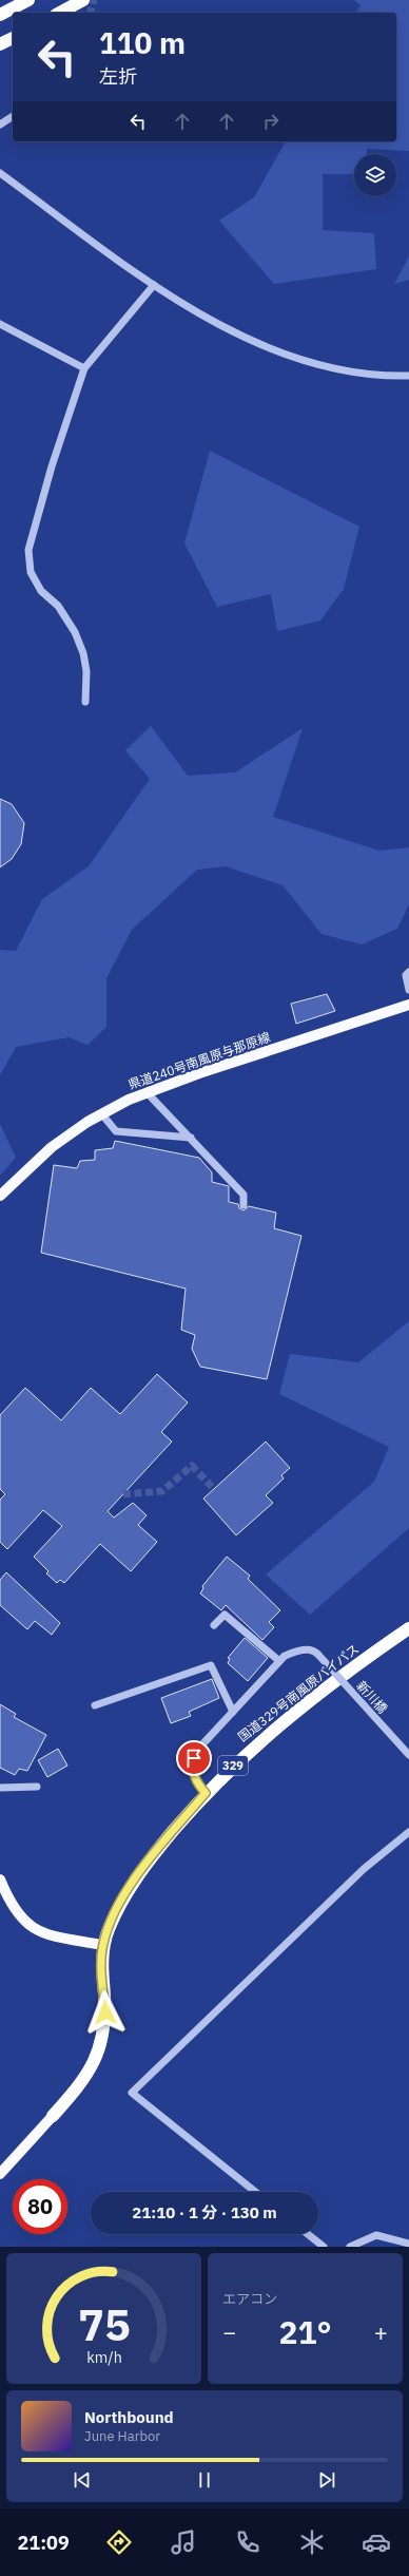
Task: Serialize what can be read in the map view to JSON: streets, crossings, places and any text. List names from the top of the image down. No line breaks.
{"streets":{"highway":["国道329号南風原バイパス","329"],"main road":["県道240号南風原与那原線"],"street":["新川橋"]},"page":{"turn":["110 m","左折"],"limit":"80","trip":"21:10 · 1 分 · 130 m","tile":"エアコン","heat":["−","21°","+"],"song":["Northbound","June Harbor"],"tabs":"21:09","gauge":["75","km/h"]}}
